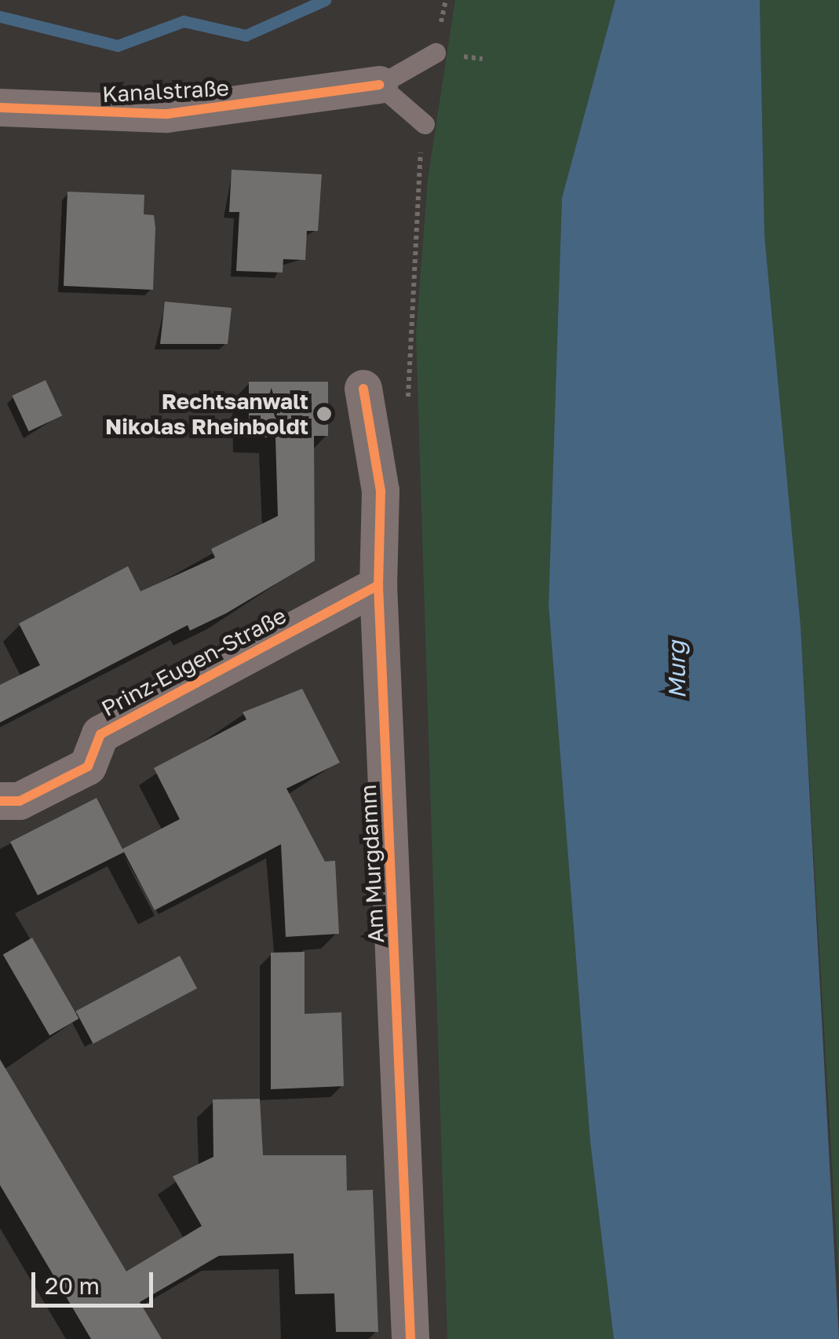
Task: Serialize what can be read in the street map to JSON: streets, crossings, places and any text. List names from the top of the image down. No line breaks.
{"streets":{"street":["Kanalstraße","Prinz-Eugen-Straße","Am Murgdamm"]},"crossings":[["Prinz-Eugen-Straße","Am Murgdamm"]],"water":["Murg"],"places":["Rechtsanwalt Nikolas Rheinboldt"],"scale_bar":"20 m"}
